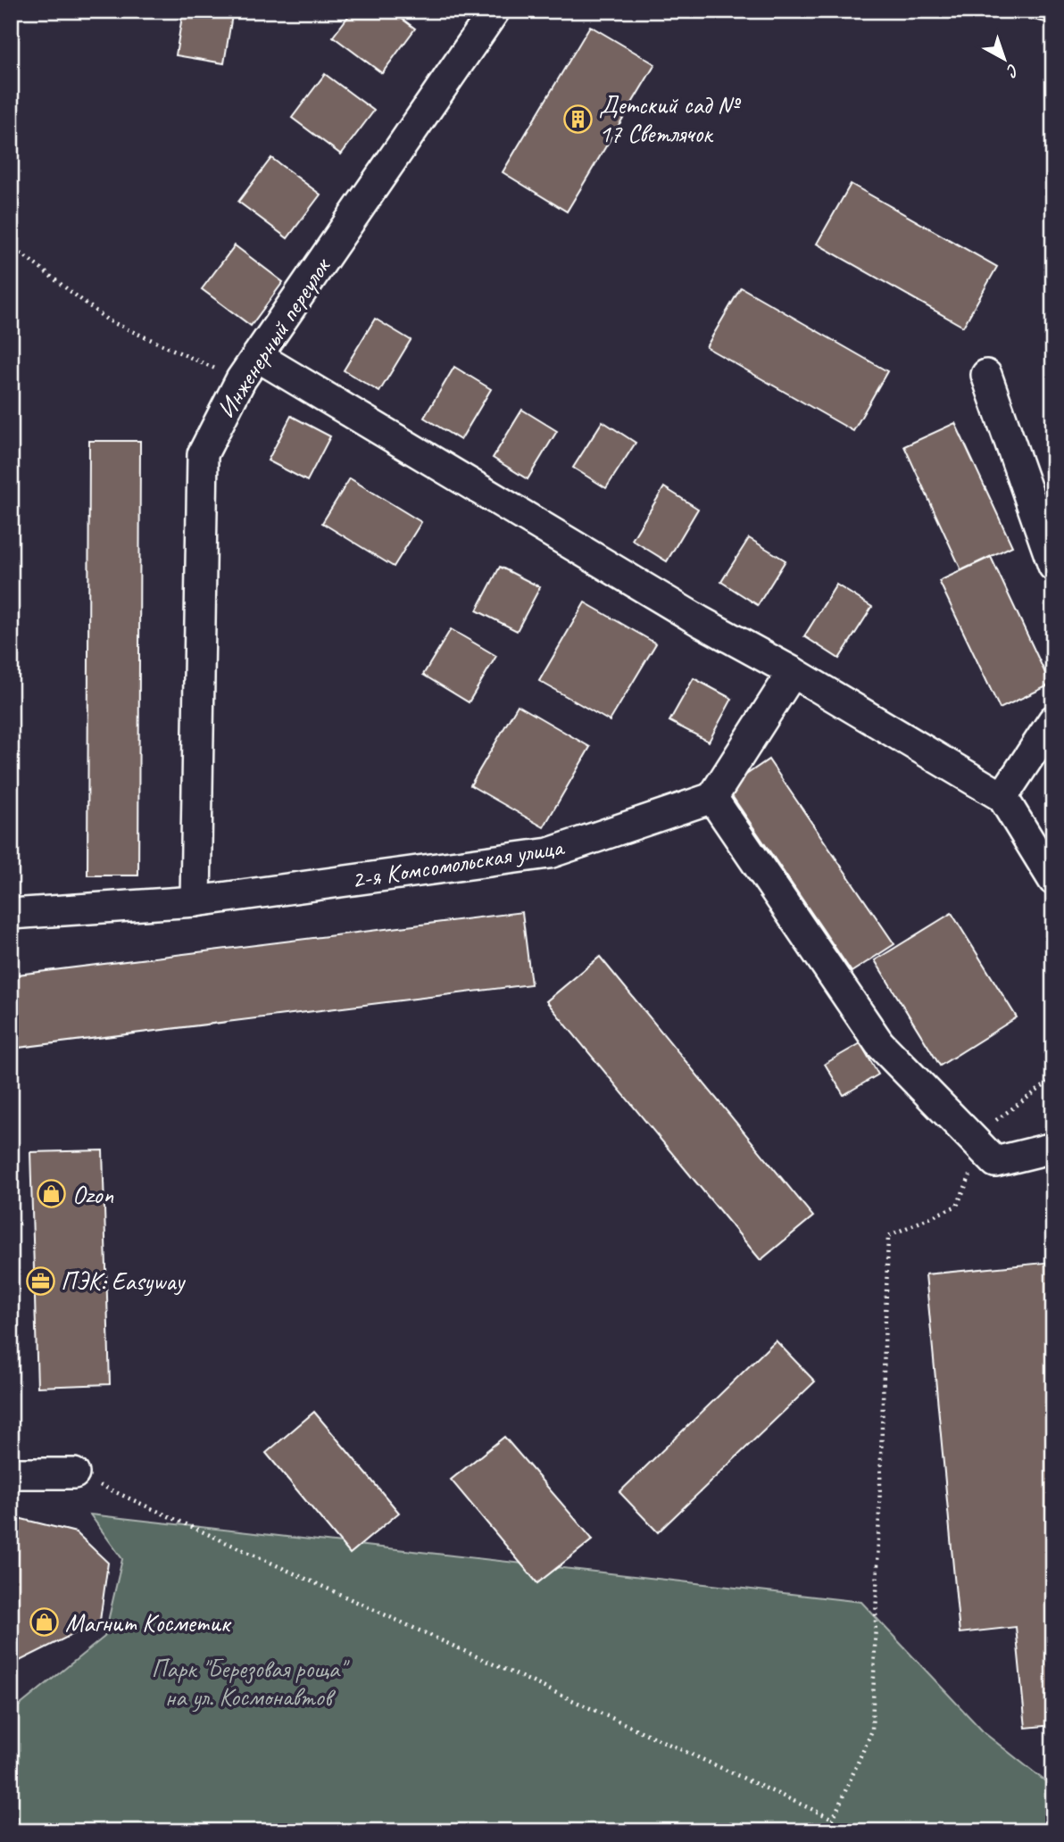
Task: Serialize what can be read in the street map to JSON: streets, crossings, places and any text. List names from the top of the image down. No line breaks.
{"streets":{"street":["Инженерный переулок","2-я Комсомольская улица"]},"crossings":[["Инженерный переулок","2-я Комсомольская улица"]],"parks":["Парк \"Березовая роща\" на ул. Космонавтов"],"places":{"building":["Детский сад № 17 Светлячок"],"shop":["Ozon","Магнит Косметик"],"office":["ПЭК: Easyway"]},"north":"bottom right"}
